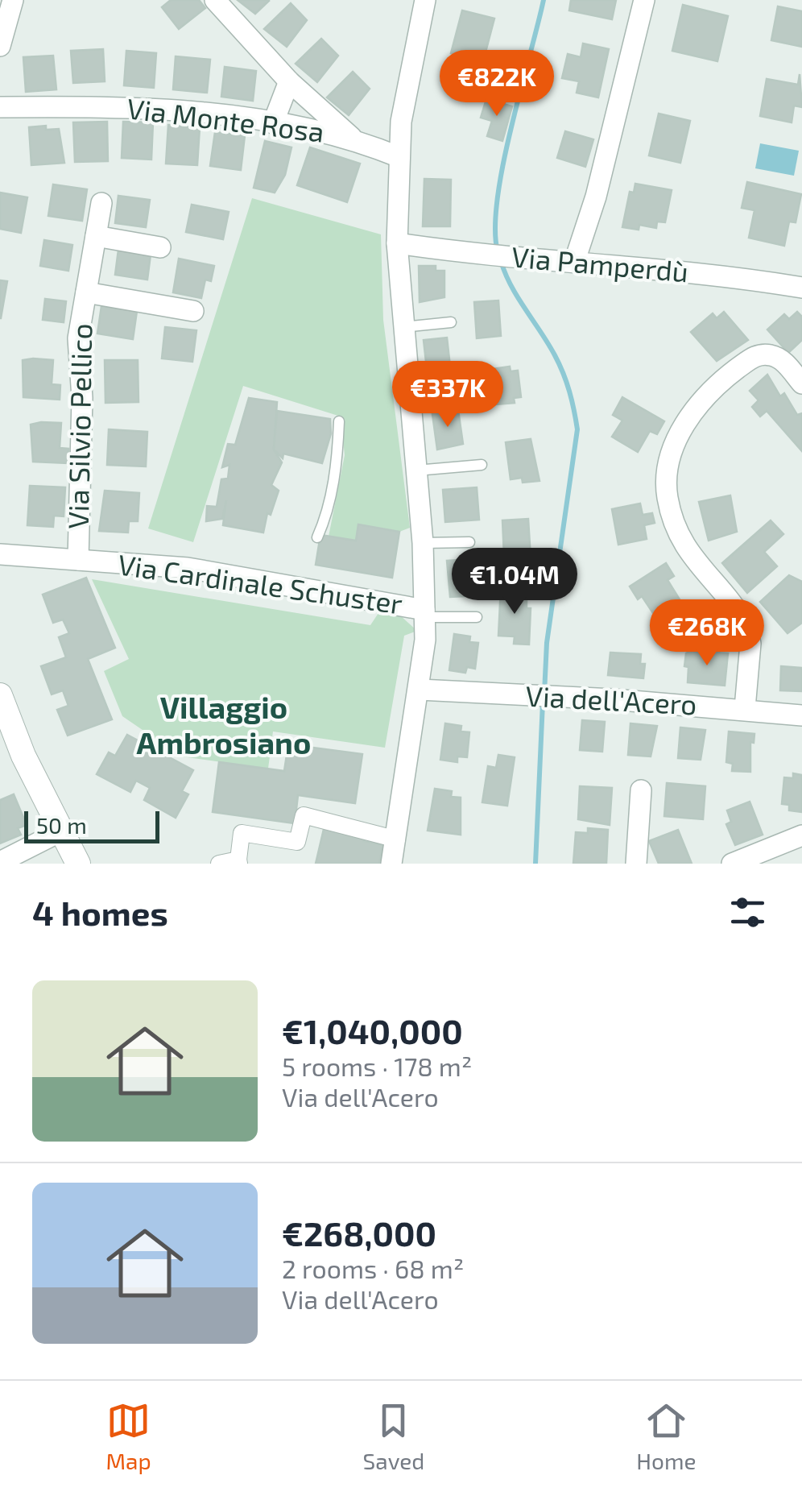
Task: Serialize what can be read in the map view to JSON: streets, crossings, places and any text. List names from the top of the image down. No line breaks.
{"streets":{"street":["Via Monte Rosa","Via Pamperdù","Via Silvio Pellico","Via Cardinale Schuster","Via dell'Acero"]},"crossings":[["Via Silvio Pellico","Via Cardinale Schuster"]],"districts":["Villaggio Ambrosiano"],"scale_bar":"50 m","page":{"price":["€822K","€337K","€1.04M","€268K"],"scale":"50 m","heading":"4 homes","list":[{"name":"€1,040,000","note":"5 rooms · 178 m² · Via dell'Acero"},{"name":"€268,000","note":"2 rooms · 68 m² · Via dell'Acero"}],"tabs":["Map","Saved","Home"]}}
